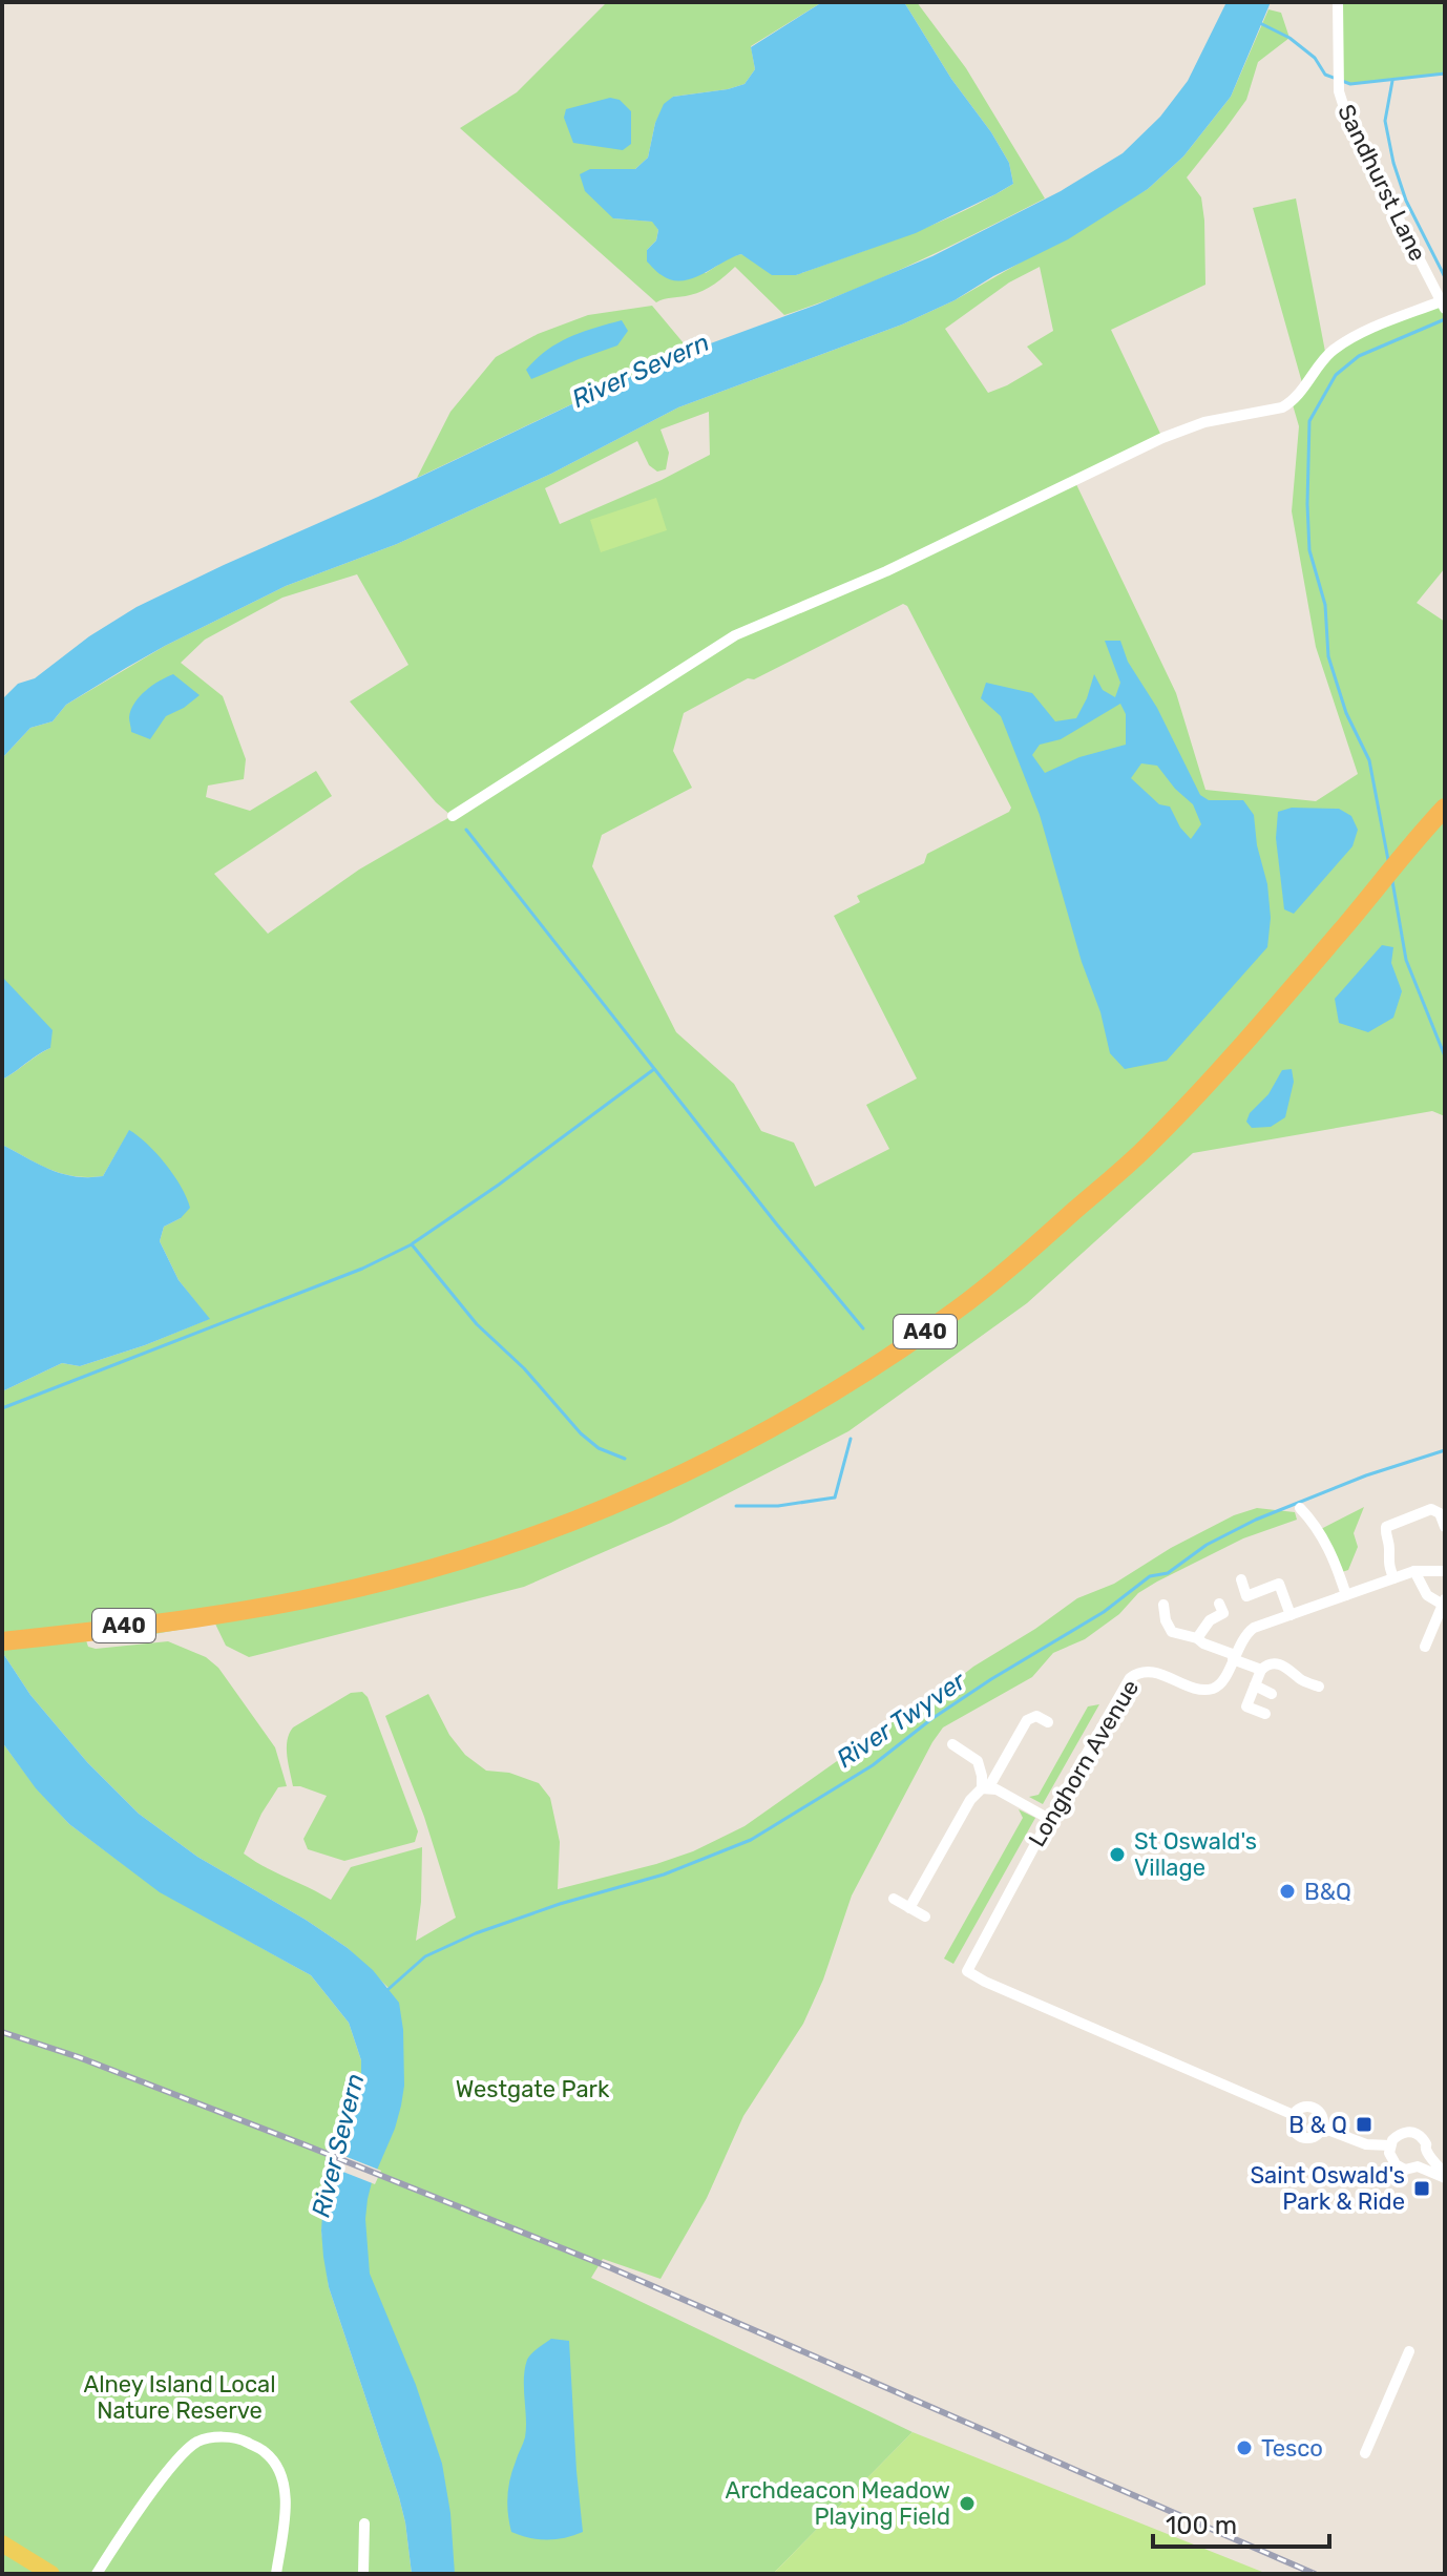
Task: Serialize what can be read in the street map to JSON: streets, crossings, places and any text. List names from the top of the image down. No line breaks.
{"streets":{"highway":["A40"],"street":["Sandhurst Lane","Longhorn Avenue"]},"water":["River Severn","River Twyver"],"parks":["Westgate Park","Alney Island Local Nature Reserve"],"places":{"other":["St Oswald's Village","B&Q","Tesco","Archdeacon Meadow Playing Field"],"transit":["B & Q","Saint Oswald's Park & Ride"]},"scale_bar":"100 m"}
